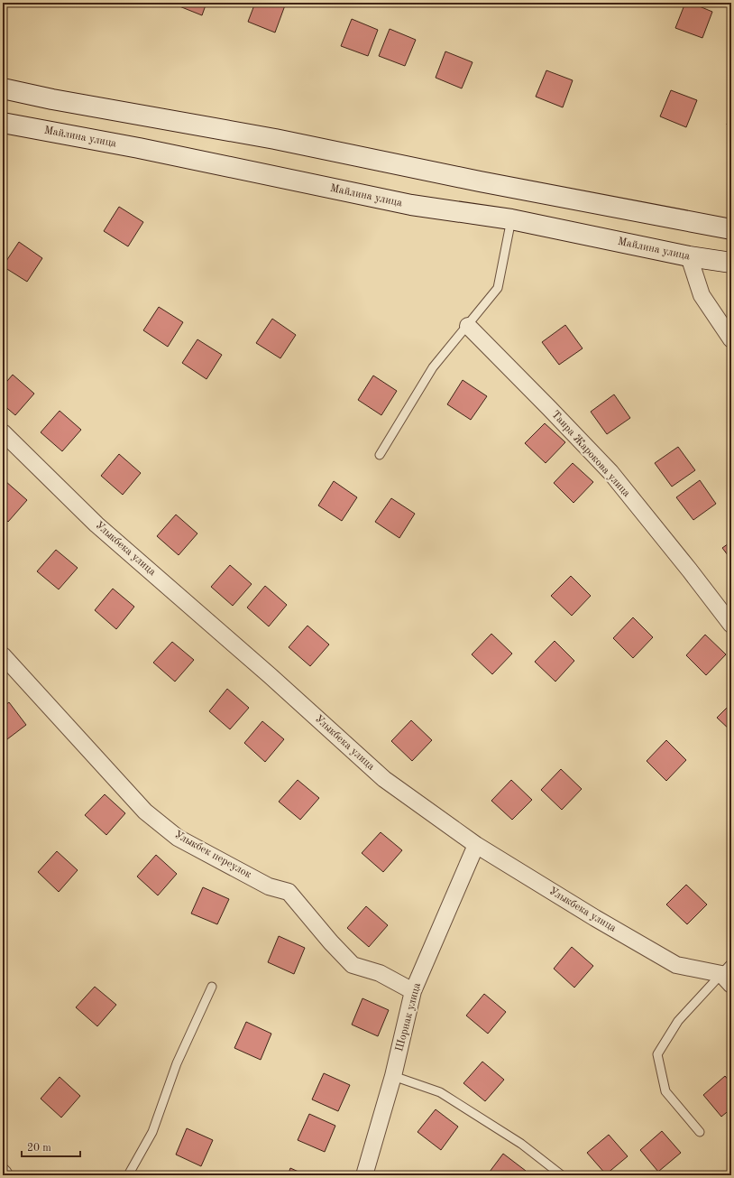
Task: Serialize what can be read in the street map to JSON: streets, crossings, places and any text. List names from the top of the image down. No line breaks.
{"streets":{"street":["Майлина улица","Таира Жарокова улица","Улыкбека улица","Улыкбек переулок","Шорнак улица"]},"crossings":[["Улыкбека улица","Шорнак улица"],["Улыкбек переулок","Шорнак улица"]],"scale_bar":"20 m"}
